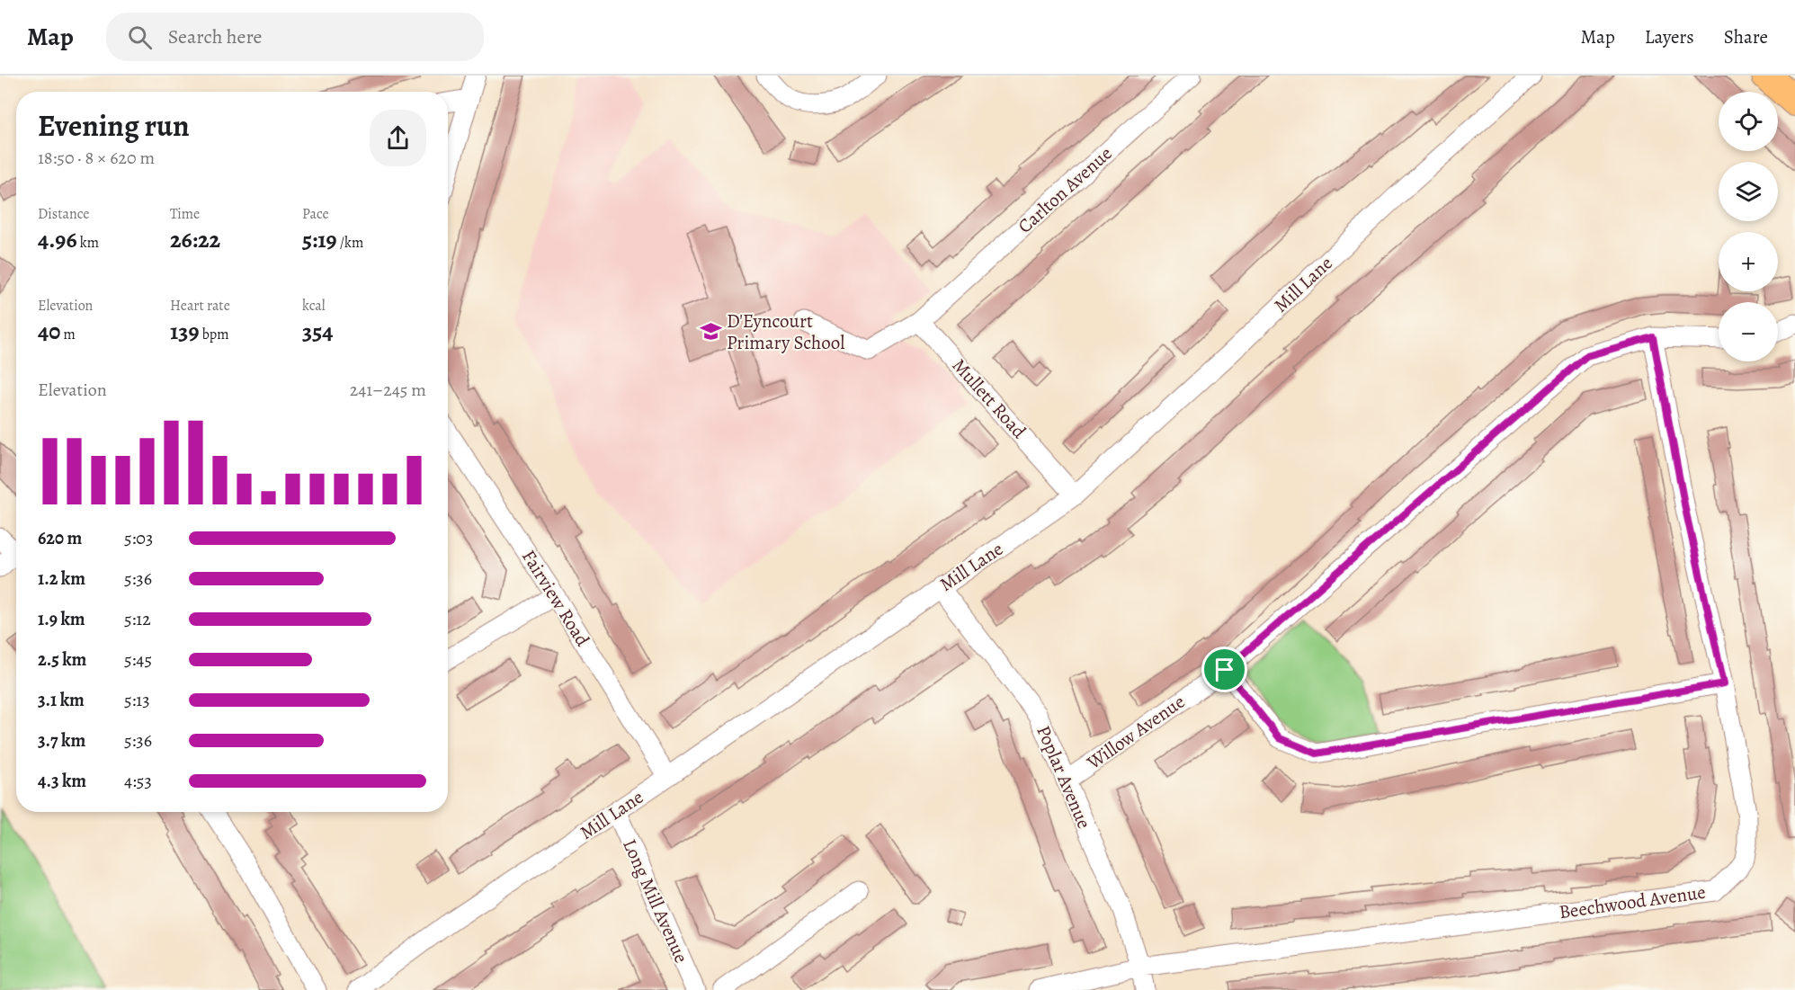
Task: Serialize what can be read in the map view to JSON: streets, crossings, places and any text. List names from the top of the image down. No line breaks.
{"streets":{"street":["Carlton Avenue","Mill Lane","Mullett Road","Fairview Road","Willow Avenue","Poplar Avenue","Long Mill Avenue","Beechwood Avenue"]},"crossings":[["Carlton Avenue","Mullett Road"],["Mill Lane","Mullett Road"],["Mill Lane","Fairview Road"],["Mill Lane","Poplar Avenue"],["Mill Lane","Long Mill Avenue"],["Willow Avenue","Poplar Avenue"],["Willow Avenue","Beechwood Avenue"],["Poplar Avenue","Beechwood Avenue"]],"places":{"school or university":["D'Eyncourt Primary School"]},"page":{"header":"Map","search":"Search here","nav":["Map","Layers","Share"],"map_buttons":["+","−"],"heading":["Evening run","18:50 · 8 × 620 m"],"stats":[["Distance","4.96 km"],["Time","26:22"],["Pace","5:19 /km"],["Elevation","40 m"],["Heart rate","139 bpm"],["kcal","354"]],"chart":["Elevation","241–245 m"],"list":[{"name":"620 m","note":"5:03"},{"name":"1.2 km","note":"5:36"},{"name":"1.9 km","note":"5:12"},{"name":"2.5 km","note":"5:45"},{"name":"3.1 km","note":"5:13"},{"name":"3.7 km","note":"5:36"},{"name":"4.3 km","note":"4:53"}]}}
